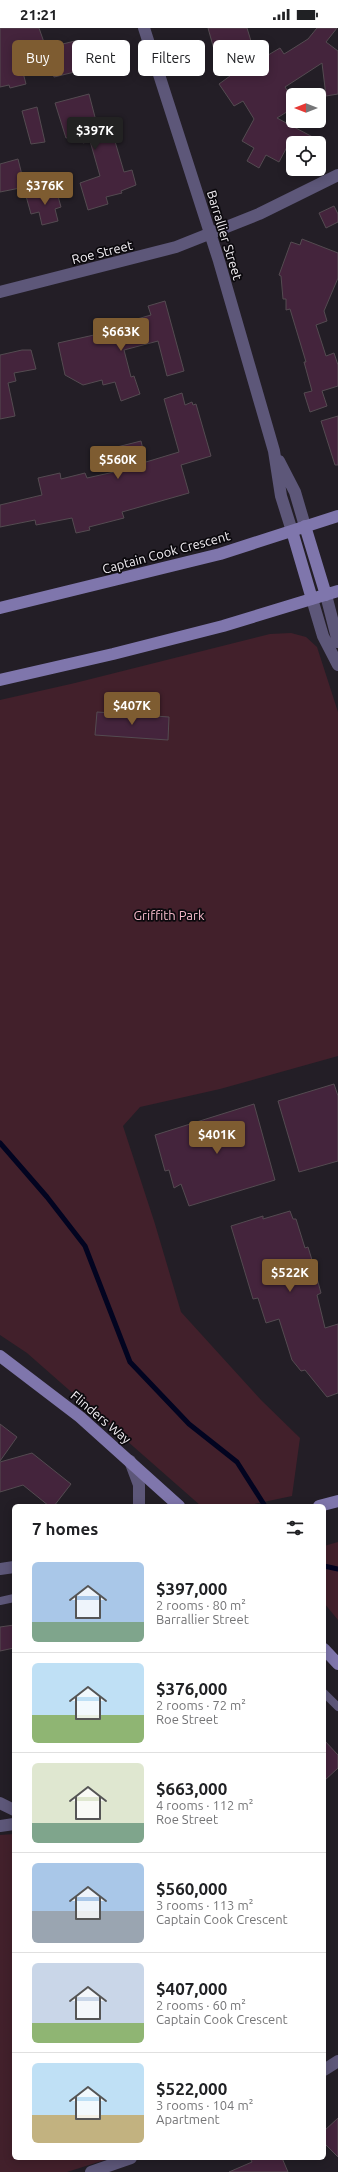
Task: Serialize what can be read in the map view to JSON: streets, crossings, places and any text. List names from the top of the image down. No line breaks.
{"streets":{"main road":["Captain Cook Crescent","Flinders Way"],"street":["Barrallier Street","Roe Street"]},"crossings":[["Barrallier Street","Roe Street"],["Barrallier Street","Captain Cook Crescent"]],"parks":["Griffith Park"],"north":"left","page":{"status":"21:21","chip":["Buy","Rent","Filters","New"],"price":["$397K","$376K","$663K","$560K","$407K","$401K","$522K"],"heading":"7 homes","list":[{"name":"$397,000","note":"2 rooms · 80 m² · Barrallier Street"},{"name":"$376,000","note":"2 rooms · 72 m² · Roe Street"},{"name":"$663,000","note":"4 rooms · 112 m² · Roe Street"},{"name":"$560,000","note":"3 rooms · 113 m² · Captain Cook Crescent"},{"name":"$407,000","note":"2 rooms · 60 m² · Captain Cook Crescent"},{"name":"$522,000","note":"3 rooms · 104 m² · Apartment"}]}}
